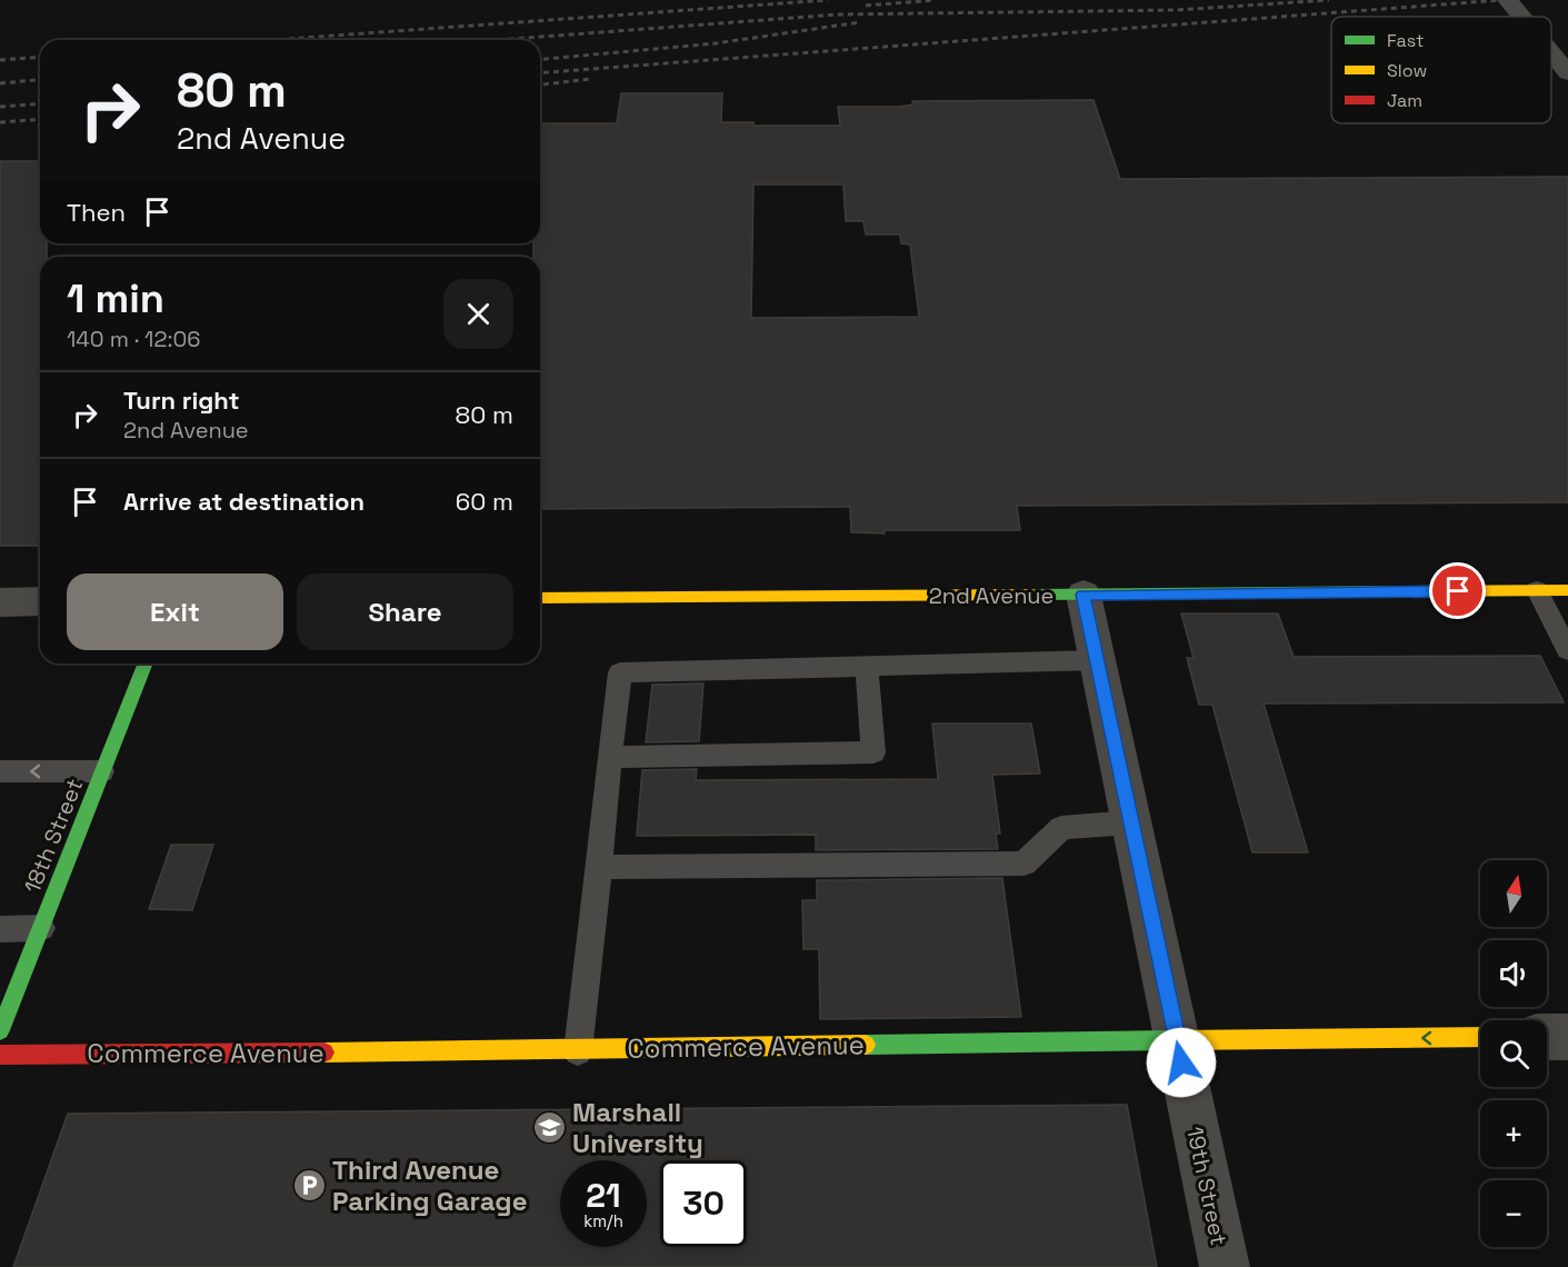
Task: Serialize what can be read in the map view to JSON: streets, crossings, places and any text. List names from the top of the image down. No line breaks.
{"streets":{"street":["2nd Avenue","18th Street","Commerce Avenue","19th Street"]},"crossings":[["2nd Avenue","19th Street"],["Commerce Avenue","19th Street"]],"places":{"school or university":["Marshall University"],"parking":["Third Avenue Parking Garage"]},"legend":["Fast","Slow","Jam"],"north":"top","page":{"turn":["80 m","2nd Avenue"],"then":"Then","heading":["1 min","140 m · 12:06"],"list":[{"name":"Turn right","note":"2nd Avenue","value":"80 m"},{"name":"Arrive at destination","value":"60 m"}],"buttons":["Exit","Share"],"map_buttons":["+","−"],"speed":"21 km/h","limit":"30"}}
